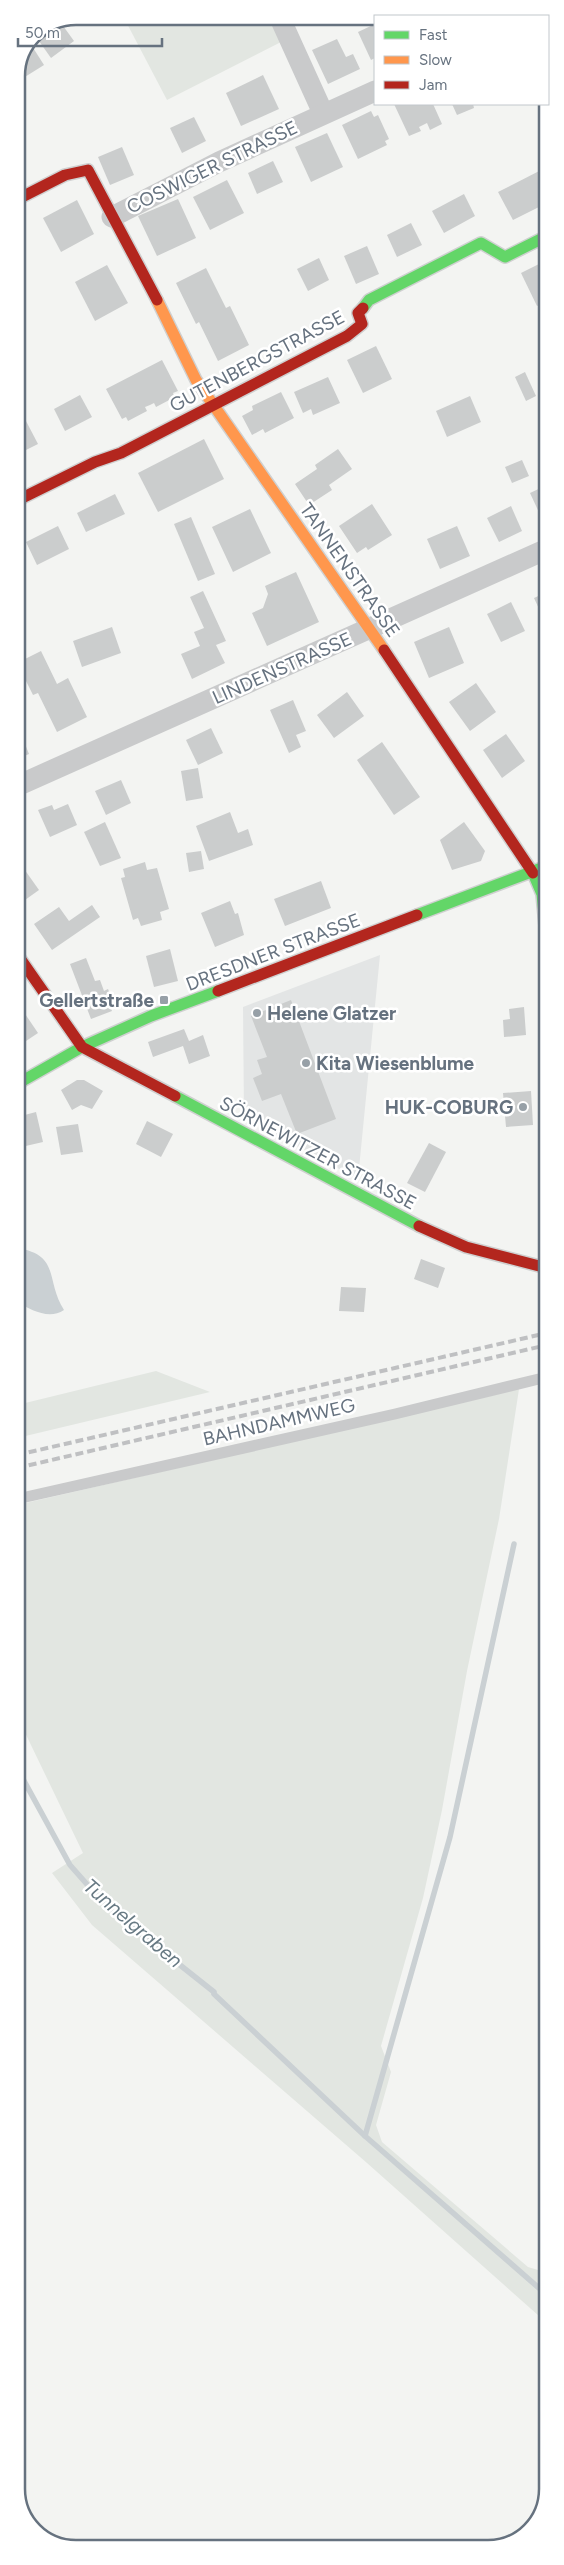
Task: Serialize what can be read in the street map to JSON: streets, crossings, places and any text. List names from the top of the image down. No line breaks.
{"streets":{"street":["COSWIGER STRASSE","GUTENBERGSTRASSE","TANNENSTRASSE","LINDENSTRASSE","DRESDNER STRASSE","SÖRNEWITZER STRASSE"],"lane":["BAHNDAMMWEG"]},"crossings":[["COSWIGER STRASSE","TANNENSTRASSE"],["GUTENBERGSTRASSE","TANNENSTRASSE"],["TANNENSTRASSE","LINDENSTRASSE"],["TANNENSTRASSE","DRESDNER STRASSE"],["DRESDNER STRASSE","SÖRNEWITZER STRASSE"]],"water":["Tunnelgraben"],"places":{"transit":["Gellertstraße"],"other":["Helene Glatzer","Kita Wiesenblume","HUK-COBURG"]},"legend":["Fast","Slow","Jam"],"scale_bar":"50 m"}
